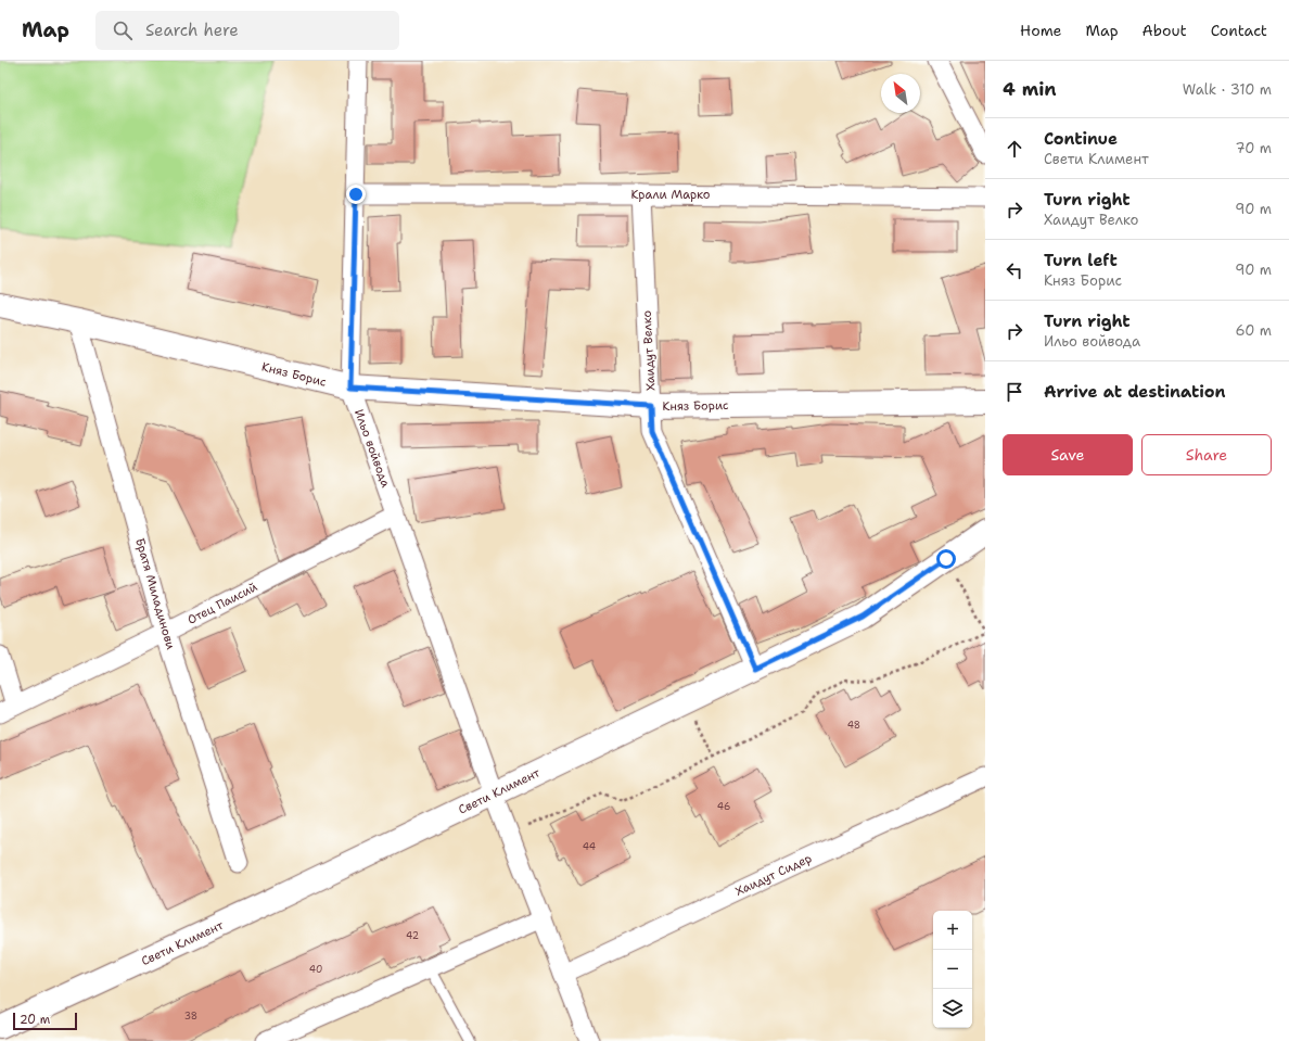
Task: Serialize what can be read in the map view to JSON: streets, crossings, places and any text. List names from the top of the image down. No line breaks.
{"streets":{"street":["Крали Марко","Хаидут Велко","Княз Борис","Ильо войвода","Братя Миладинови","Отец Паисий","Свети Климент","Хаидут Сидер"]},"crossings":[["Крали Марко","Хаидут Велко"],["Крали Марко","Ильо войвода"],["Хаидут Велко","Княз Борис"],["Хаидут Велко","Свети Климент"],["Княз Борис","Ильо войвода"],["Княз Борис","Братя Миладинови"],["Ильо войвода","Отец Паисий"],["Ильо войвода","Свети Климент"],["Ильо войвода","Хаидут Сидер"],["Братя Миладинови","Отец Паисий"]],"house_numbers":["48","46","44","42","40","38"],"scale_bar":"20 m","north":"top left","page":{"header":"Map","search":"Search here","nav":["Home","Map","About","Contact"],"heading":["4 min","Walk · 310 m"],"list":[["Continue","Свети Климент","70 m"],["Turn right","Хаидут Велко","90 m"],["Turn left","Княз Борис","90 m"],["Turn right","Ильо войвода","60 m"],"Arrive at destination"],"buttons":["Save","Share"],"map_buttons":["+","−"],"scale":"20 m"}}
